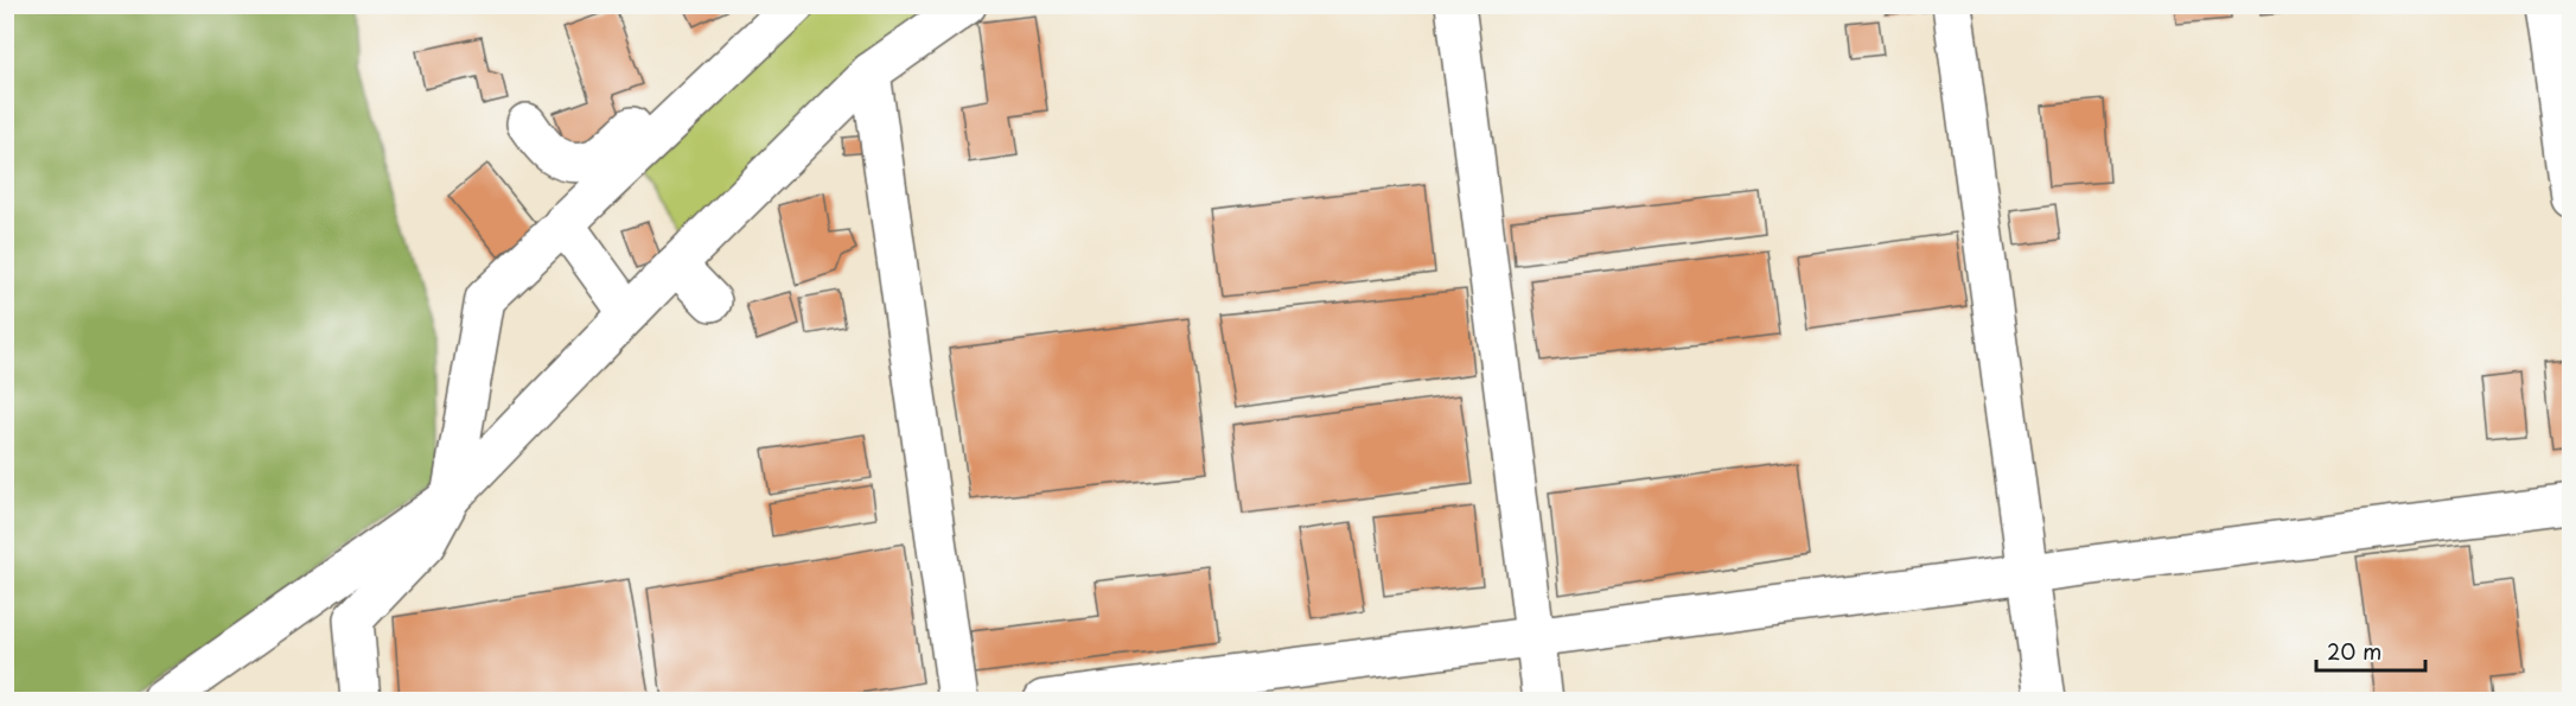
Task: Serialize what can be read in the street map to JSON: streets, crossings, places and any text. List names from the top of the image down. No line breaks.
{"scale_bar":"20 m"}
